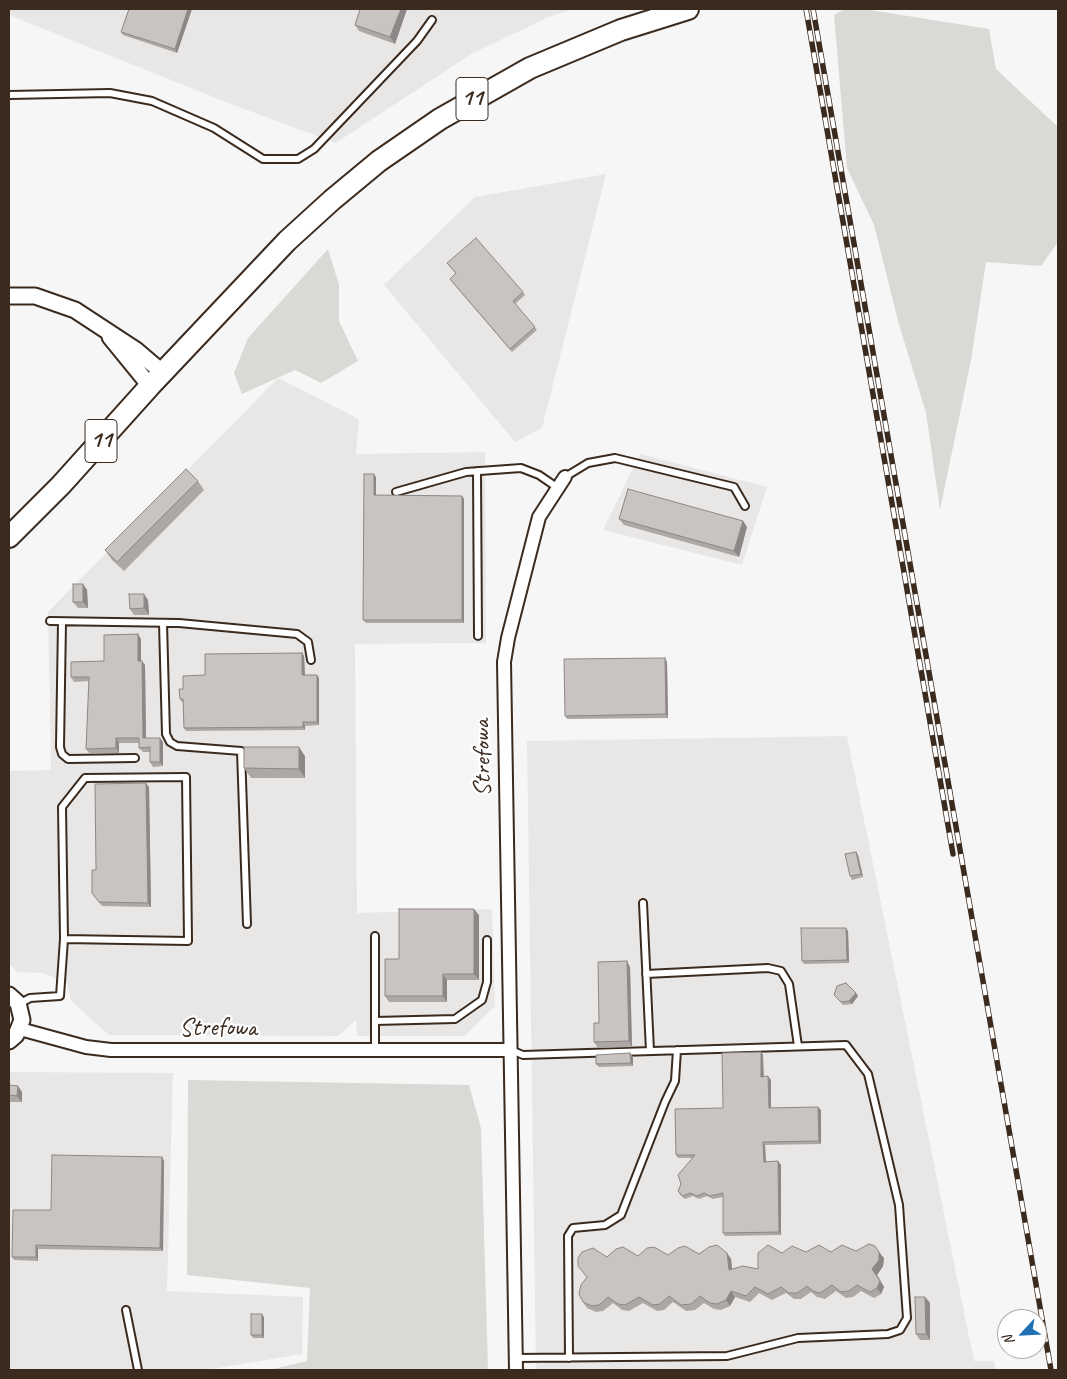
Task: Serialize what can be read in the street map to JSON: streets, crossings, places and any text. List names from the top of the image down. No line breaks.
{"streets":{"highway":["11"],"street":["Strefowa"]},"north":"bottom left"}
